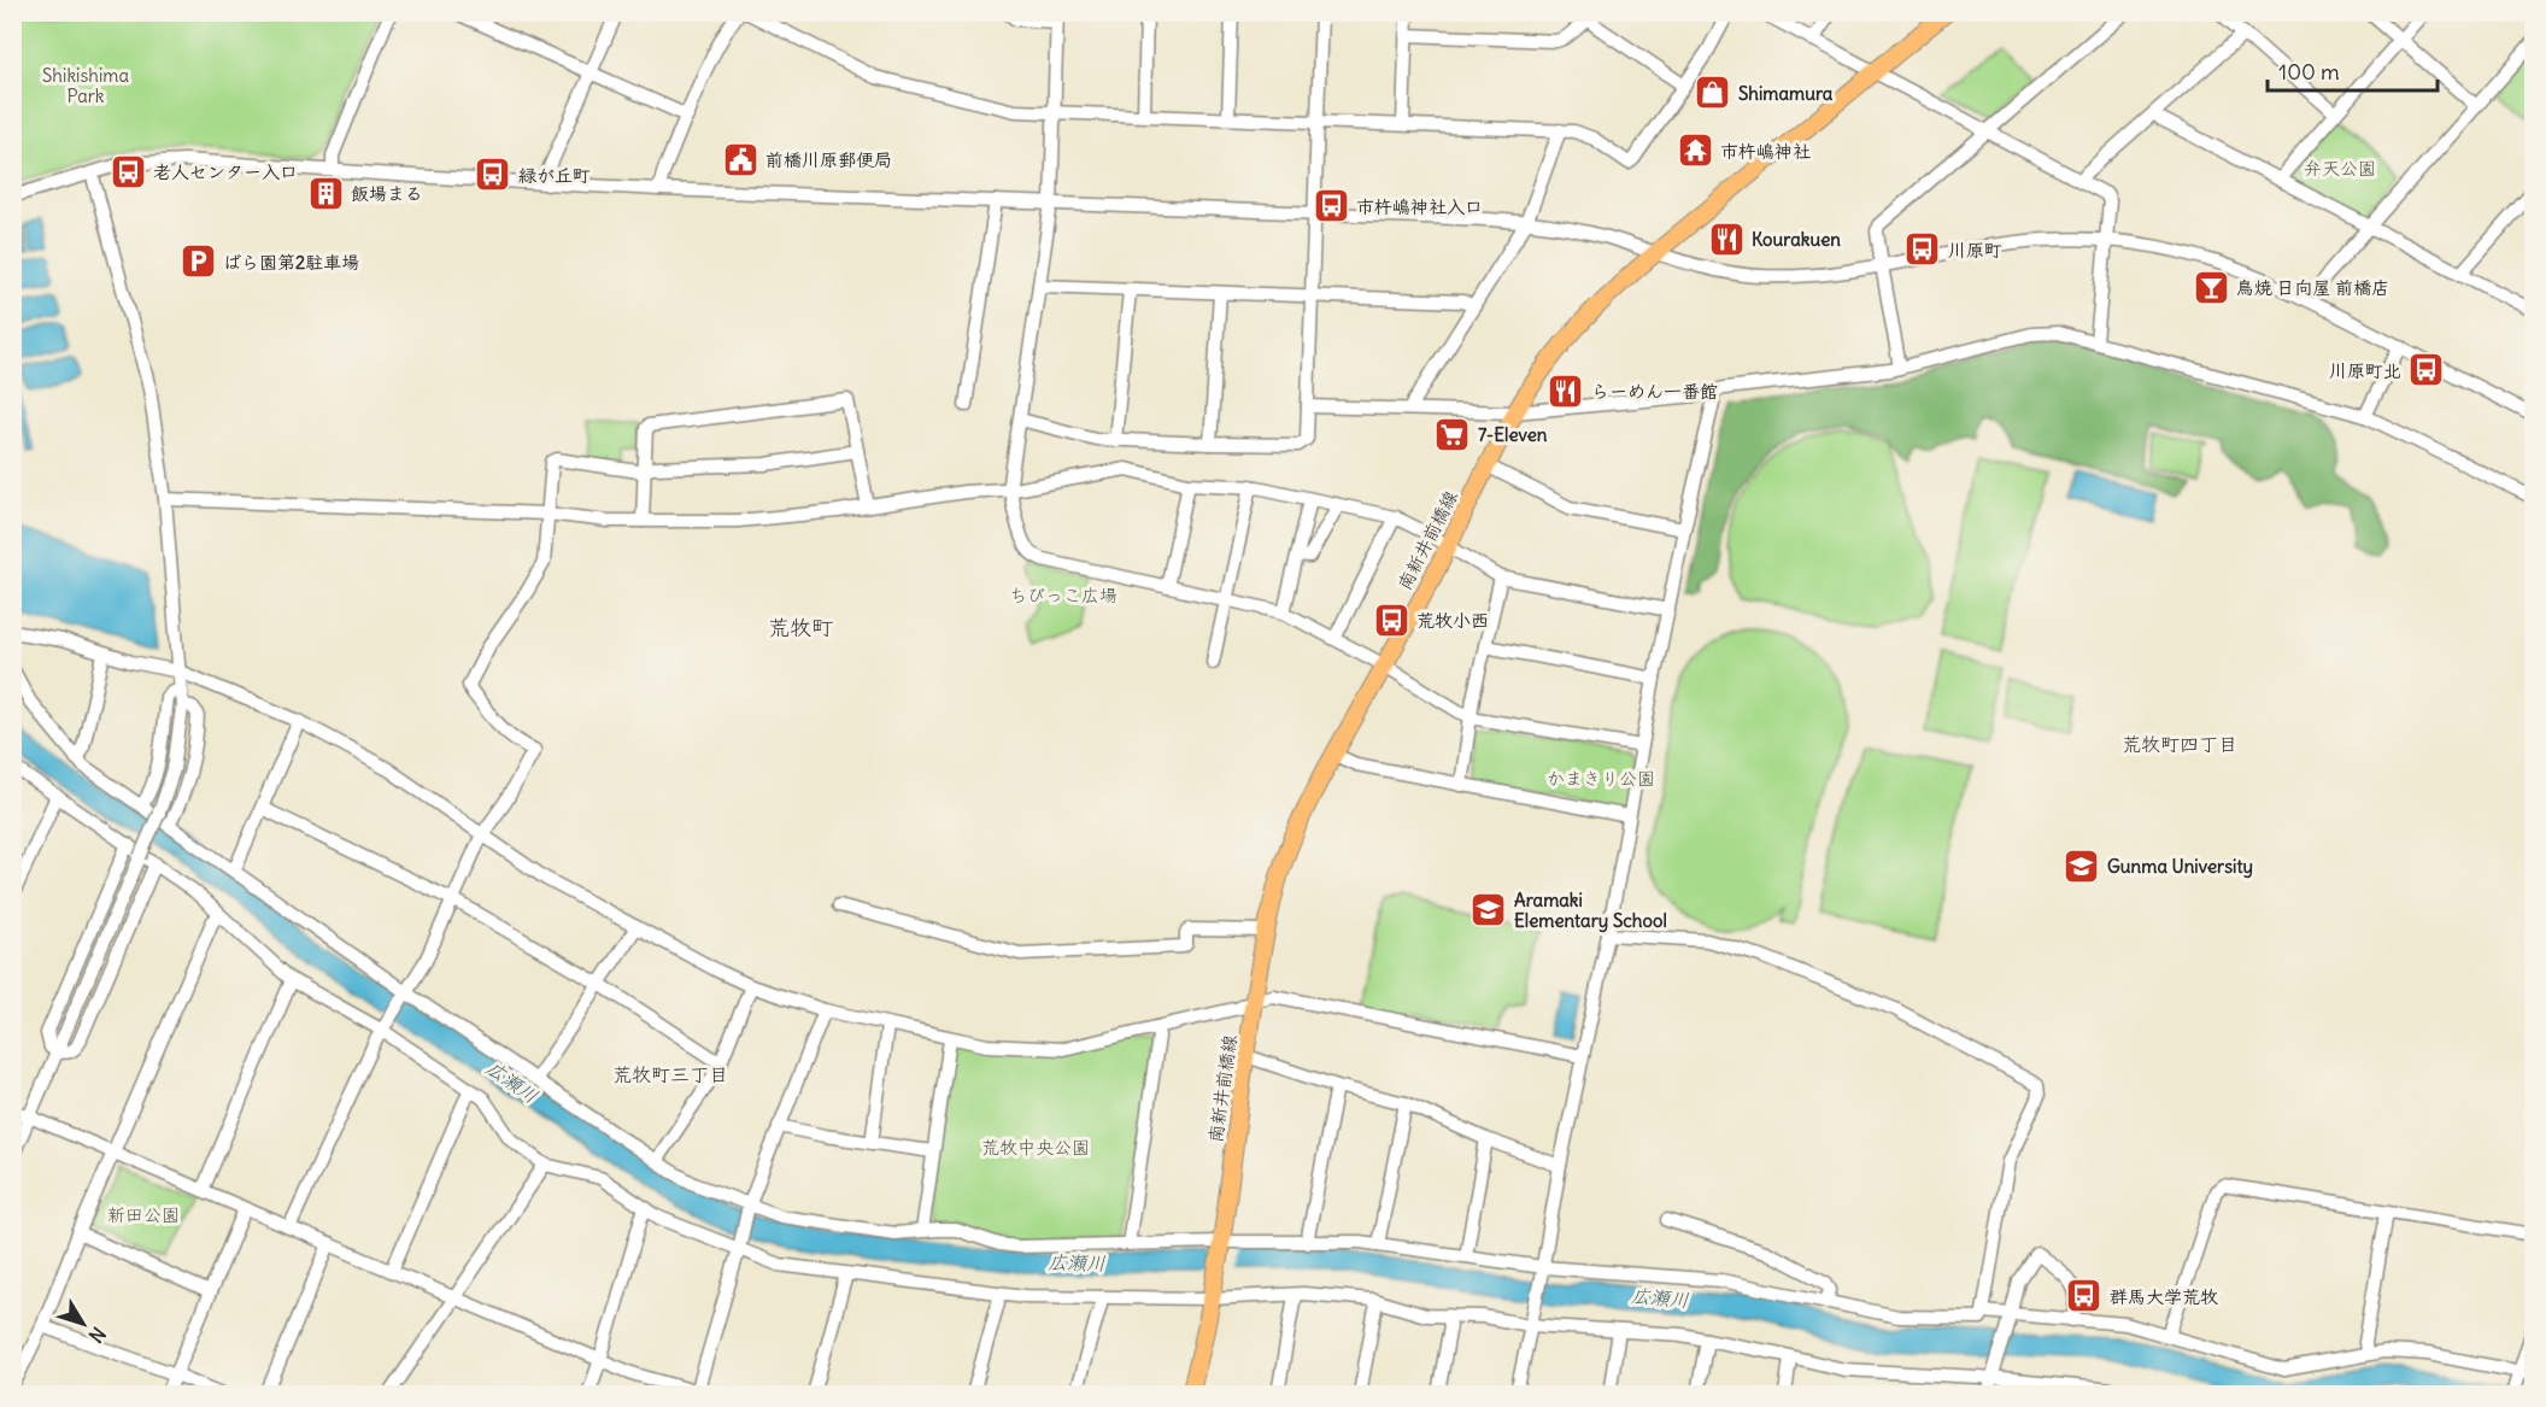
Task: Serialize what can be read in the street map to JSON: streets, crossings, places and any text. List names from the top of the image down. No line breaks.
{"streets":{"main road":["南新井前橋線"]},"districts":["荒牧町","荒牧町四丁目","荒牧町三丁目"],"water":["広瀬川"],"parks":["Shikishima Park","弁天公園","ちびっこ広場","かまきり公園","荒牧中央公園","新田公園"],"places":{"shop":["Shimamura"],"temple":["市杵嶋神社"],"public building":["前橋川原郵便局"],"bus stop":["老人センター入口","緑が丘町","市杵嶋神社入口","川原町","川原町北","荒牧小西","群馬大学荒牧"],"building":["飯場まる"],"restaurant":["Kourakuen","らーめん一番館"],"parking":["ばら園第2駐車場"],"bar":["鳥焼 日向屋 前橋店"],"supermarket":["7-Eleven"],"school or university":["Gunma University","Aramaki Elementary School"]},"scale_bar":"100 m","north":"bottom right"}
